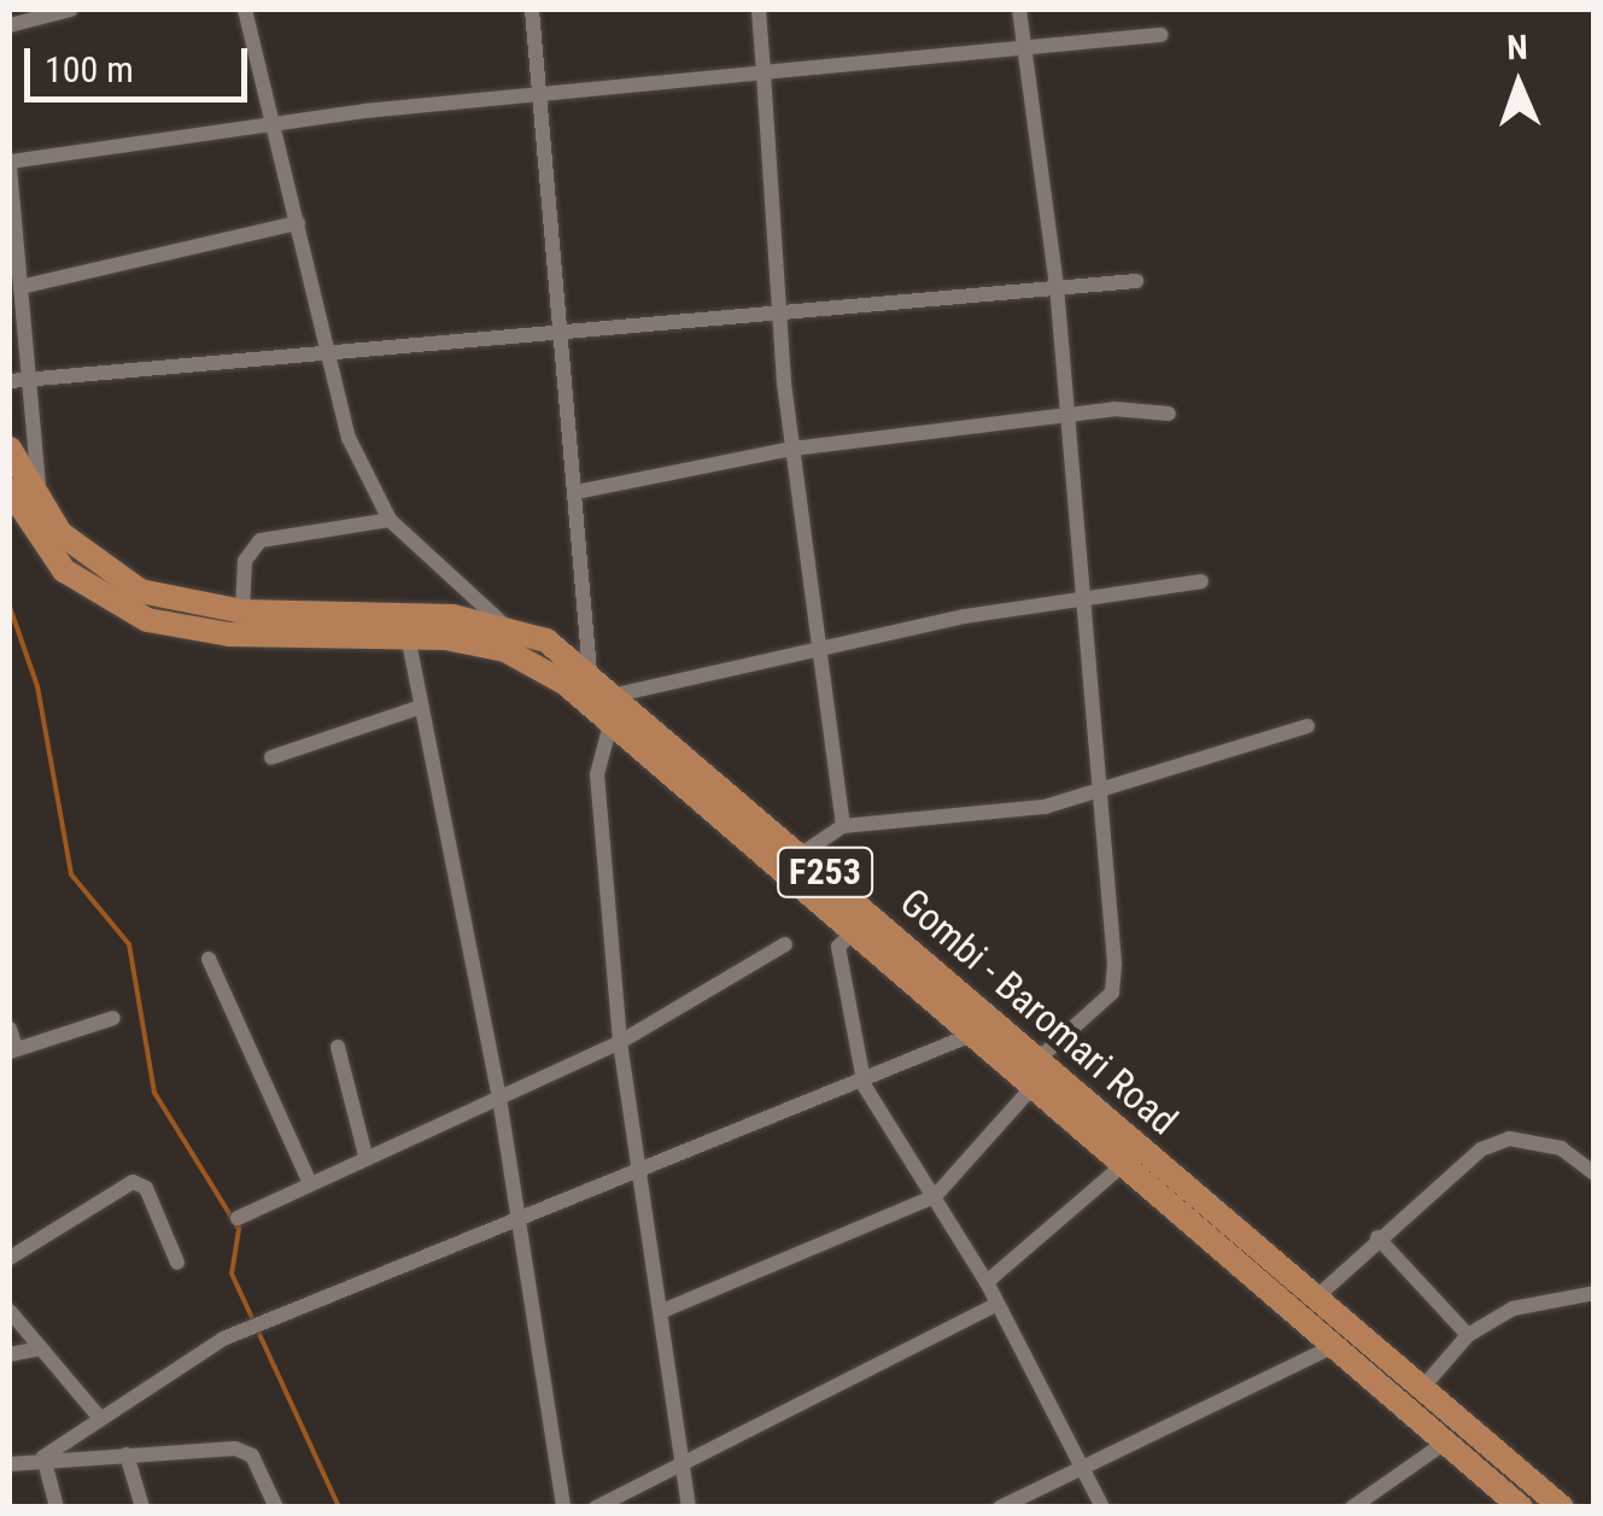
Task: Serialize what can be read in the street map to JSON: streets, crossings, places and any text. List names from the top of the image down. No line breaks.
{"streets":{"main road":["F253","Gombi - Baromari Road"]},"scale_bar":"100 m","north":"top"}
